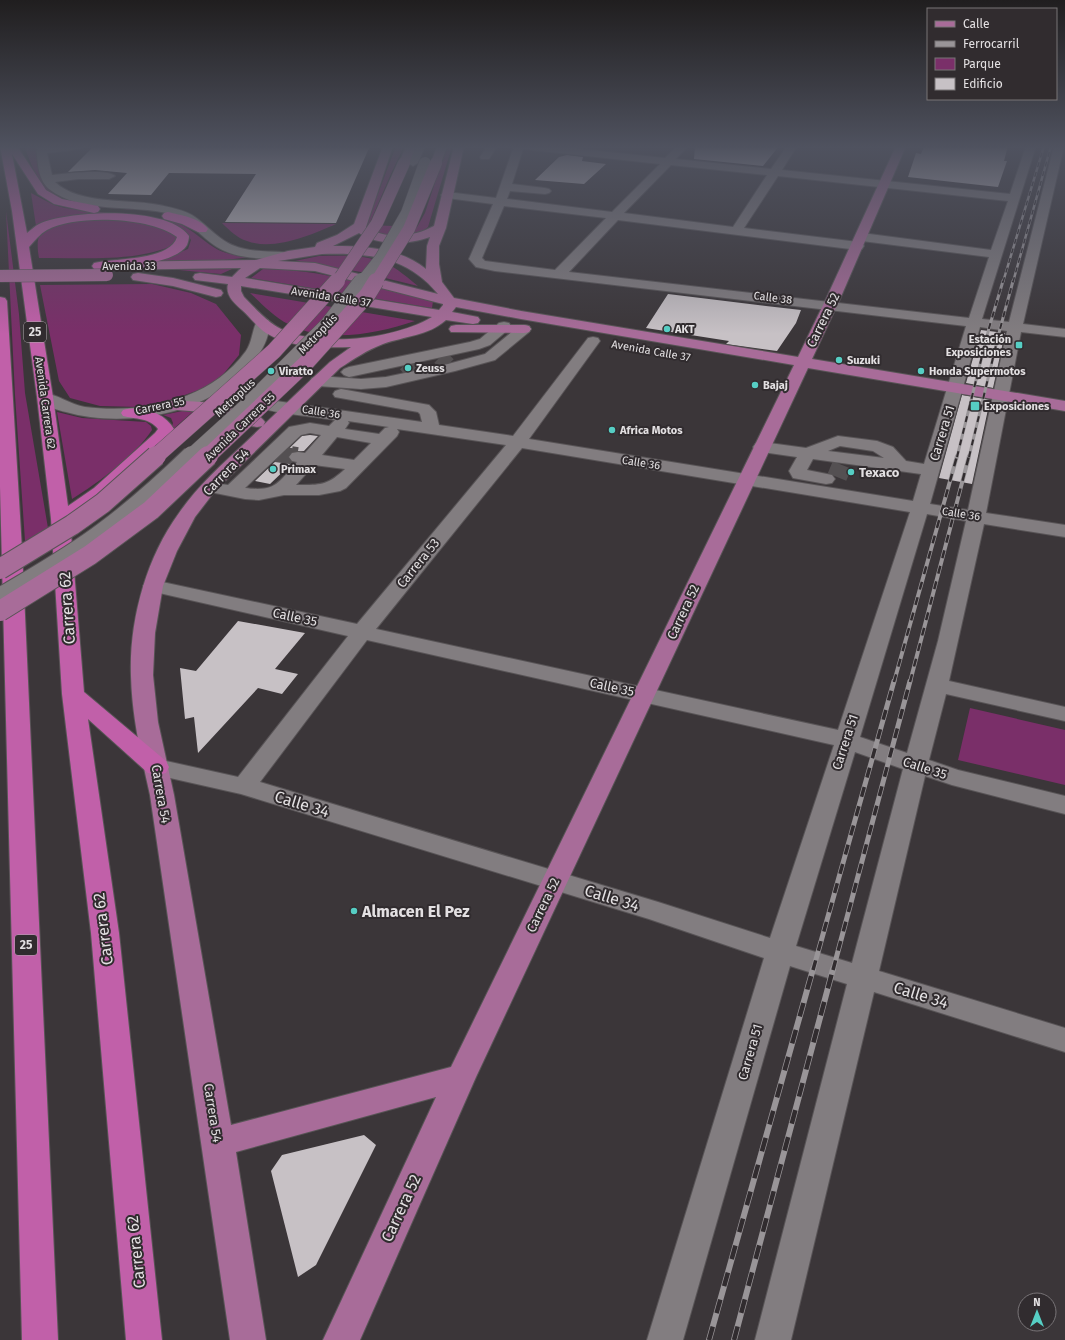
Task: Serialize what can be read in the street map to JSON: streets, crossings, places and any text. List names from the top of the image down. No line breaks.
{"streets":{"highway":["25","Avenida Carrera 62","Carrera 62"],"main road":["Avenida 33","Avenida Calle 37","Carrera 52","Avenida Carrera 55","Carrera 54"],"street":["Calle 38","Metroplús","Metroplus","Carrera 55","Calle 36","Carrera 51","Carrera 53","Calle 35","Calle 34"]},"crossings":[["Avenida 33","Avenida Calle 37"],["Avenida Calle 37","Carrera 52"],["Avenida Calle 37","Carrera 51"],["Avenida Calle 37","Carrera 53"],["Calle 38","Carrera 52"],["Calle 38","Carrera 51"],["Carrera 52","Calle 36"],["Carrera 52","Calle 35"],["Carrera 52","Calle 34"],["25","Avenida Carrera 55"],["Avenida Carrera 62","Carrera 55"],["Avenida Carrera 62","Carrera 62"],["Carrera 55","Calle 36"],["Calle 36","Carrera 51"],["Calle 36","Carrera 54"],["Calle 36","Carrera 53"],["Carrera 51","Calle 35"],["Carrera 51","Calle 34"],["Carrera 54","Calle 35"],["Carrera 54","Calle 34"],["Carrera 53","Calle 35"],["Carrera 53","Calle 34"]],"places":{"other":["AKT","Suzuki","Zeuss","Viratto","Honda Supermotos","Bajaj","Africa Motos","Primax","Texaco","Almacen El Pez"],"transit":["Estación Exposiciones","Exposiciones"]},"legend":["Calle","Ferrocarril","Parque","Edificio"],"north":"top"}
